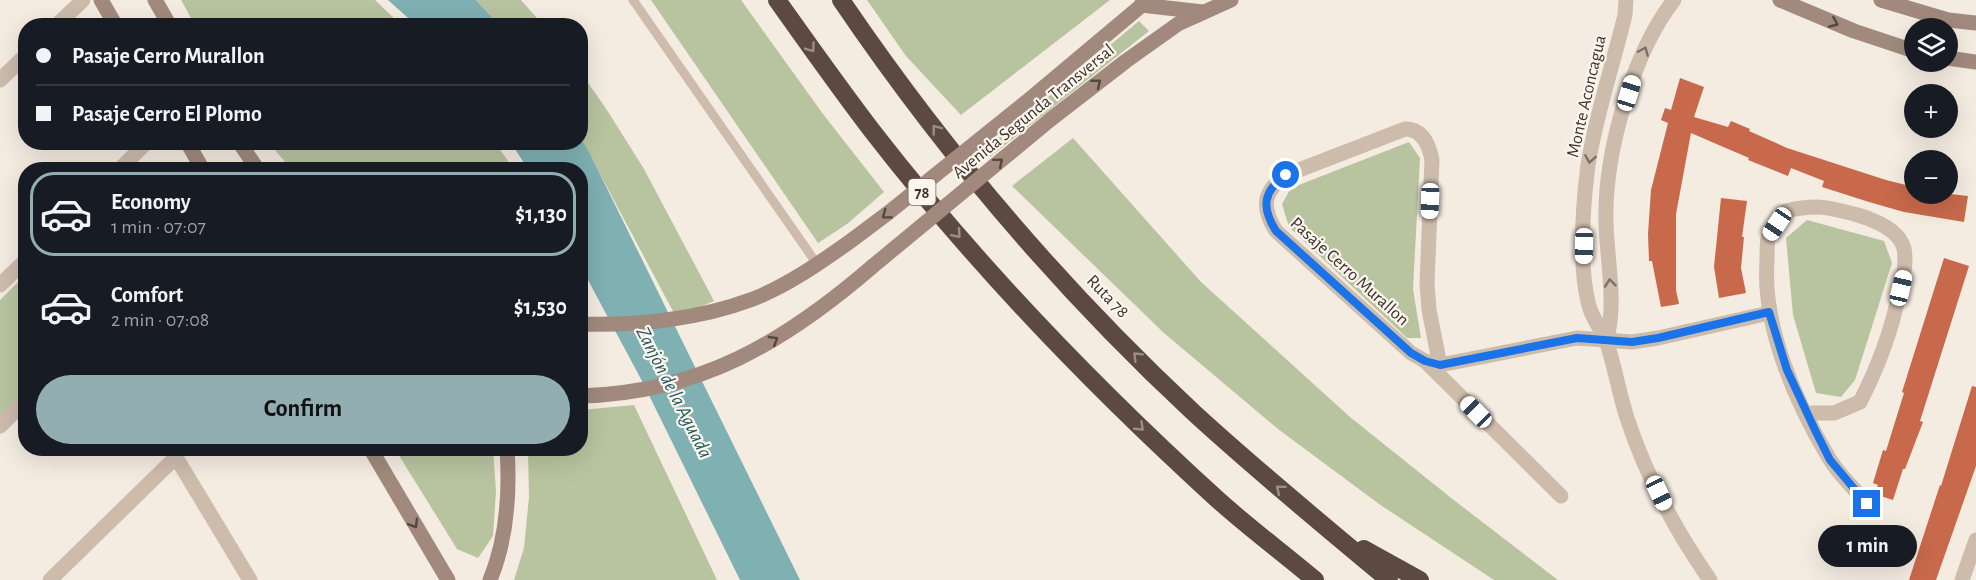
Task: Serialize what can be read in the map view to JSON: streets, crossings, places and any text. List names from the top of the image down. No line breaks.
{"streets":{"highway":["78","Ruta 78"],"main road":["Avenida Segunda Transversal"],"street":["Monte Aconcagua","Pasaje Cerro Murallon"]},"water":["Zanjón de la Aguada"],"page":{"map_buttons":["+","−"],"banner":["Pasaje Cerro Murallon","Pasaje Cerro El Plomo"],"list":[{"name":"Economy","note":"1 min · 07:07","value":"$1,130"},{"name":"Comfort","note":"2 min · 07:08","value":"$1,530"}],"buttons":"Confirm","bubble":"1 min"}}
